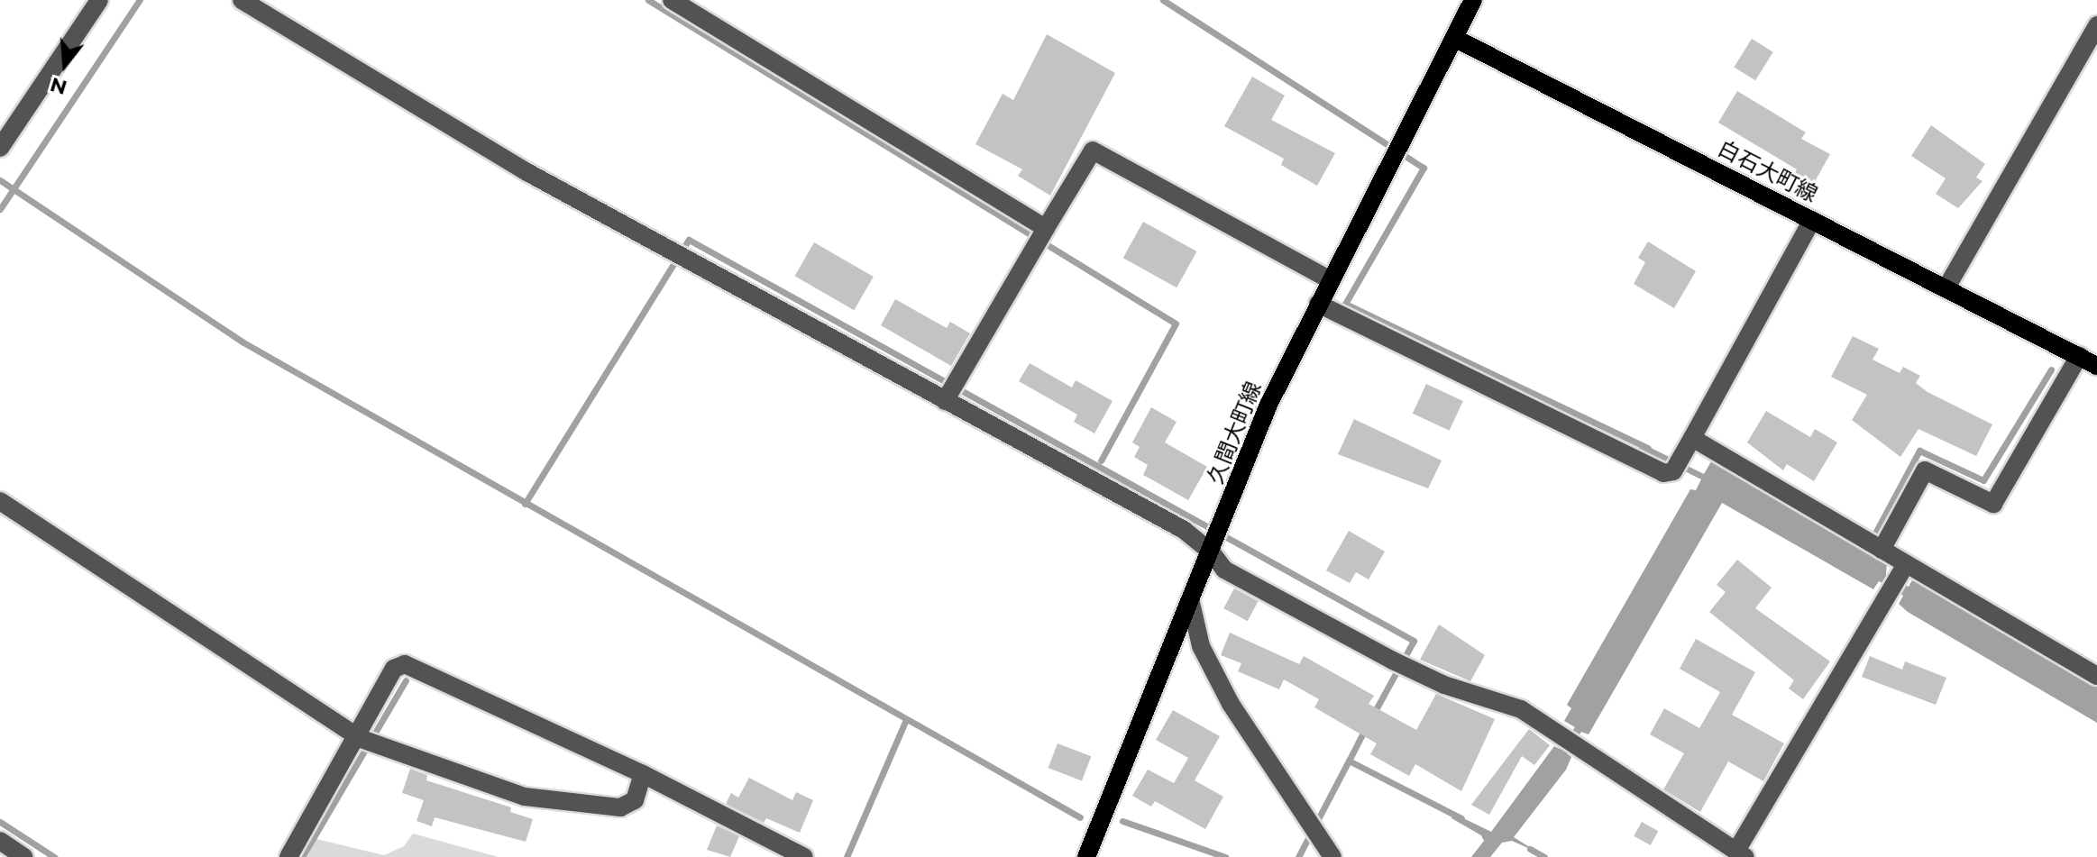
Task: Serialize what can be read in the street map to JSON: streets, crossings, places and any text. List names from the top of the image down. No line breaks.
{"streets":{"main road":["白石大町線","久間大町線"]},"crossings":[["白石大町線","久間大町線"]],"north":"bottom"}
